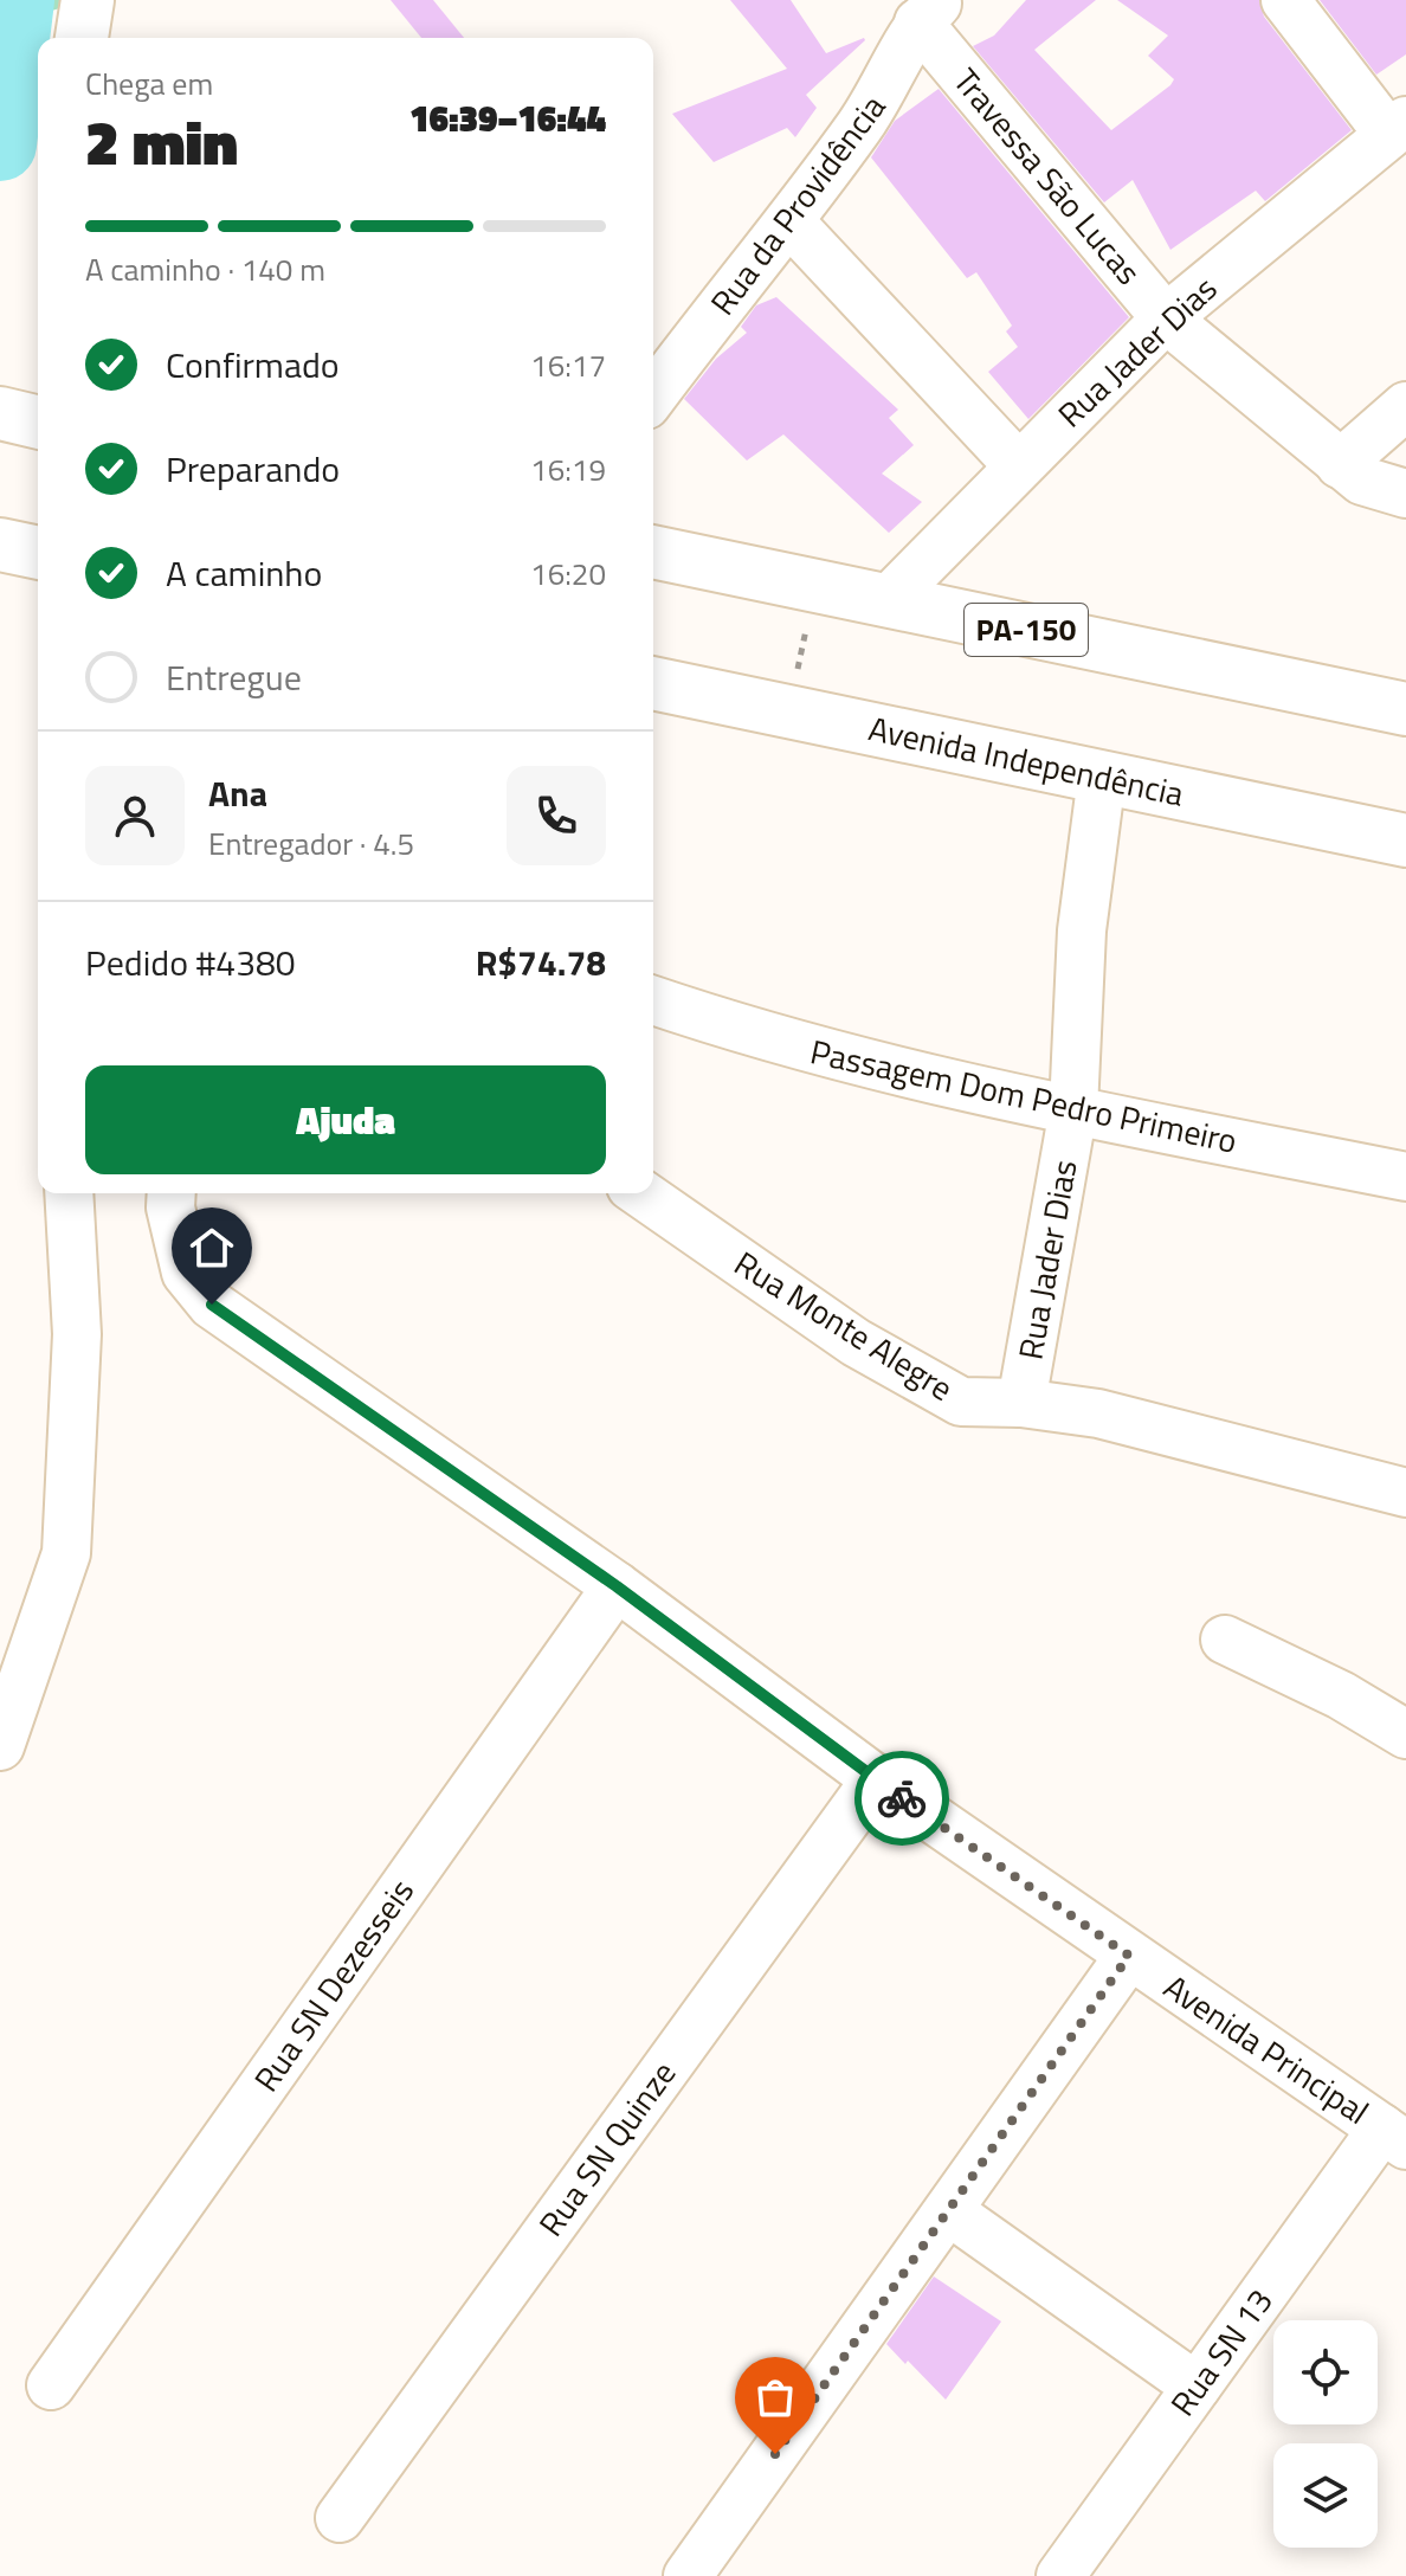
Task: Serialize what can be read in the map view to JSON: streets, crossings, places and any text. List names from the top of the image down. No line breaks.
{"streets":{"main road":["PA-150","Avenida Independência"],"street":["Travessa São Lucas","Rua da Providência","Rua Jader Dias","Passagem Dom Pedro Primeiro","Rua Monte Alegre","Rua SN Dezesseis","Avenida Principal","Rua SN Quinze","Rua SN 13"]},"crossings":[["Travessa São Lucas","Rua da Providência"],["Travessa São Lucas","Rua Jader Dias"],["Rua Jader Dias","PA-150"],["Rua Jader Dias","Avenida Independência"],["Rua Jader Dias","Passagem Dom Pedro Primeiro"],["Rua Jader Dias","Rua Monte Alegre"],["Rua SN Dezesseis","Avenida Principal"],["Avenida Principal","Rua SN Quinze"],["Avenida Principal","Rua SN 13"]],"page":{"heading":["2 min","Chega em","16:39–16:44"],"panel":["Ana","Entregador · 4.5","Pedido #4380","R$74.78"],"bar":"A caminho · 140 m","list":[["Confirmado","16:17"],["Preparando","16:19"],["A caminho","16:20"],"Entregue"],"buttons":"Ajuda"}}
